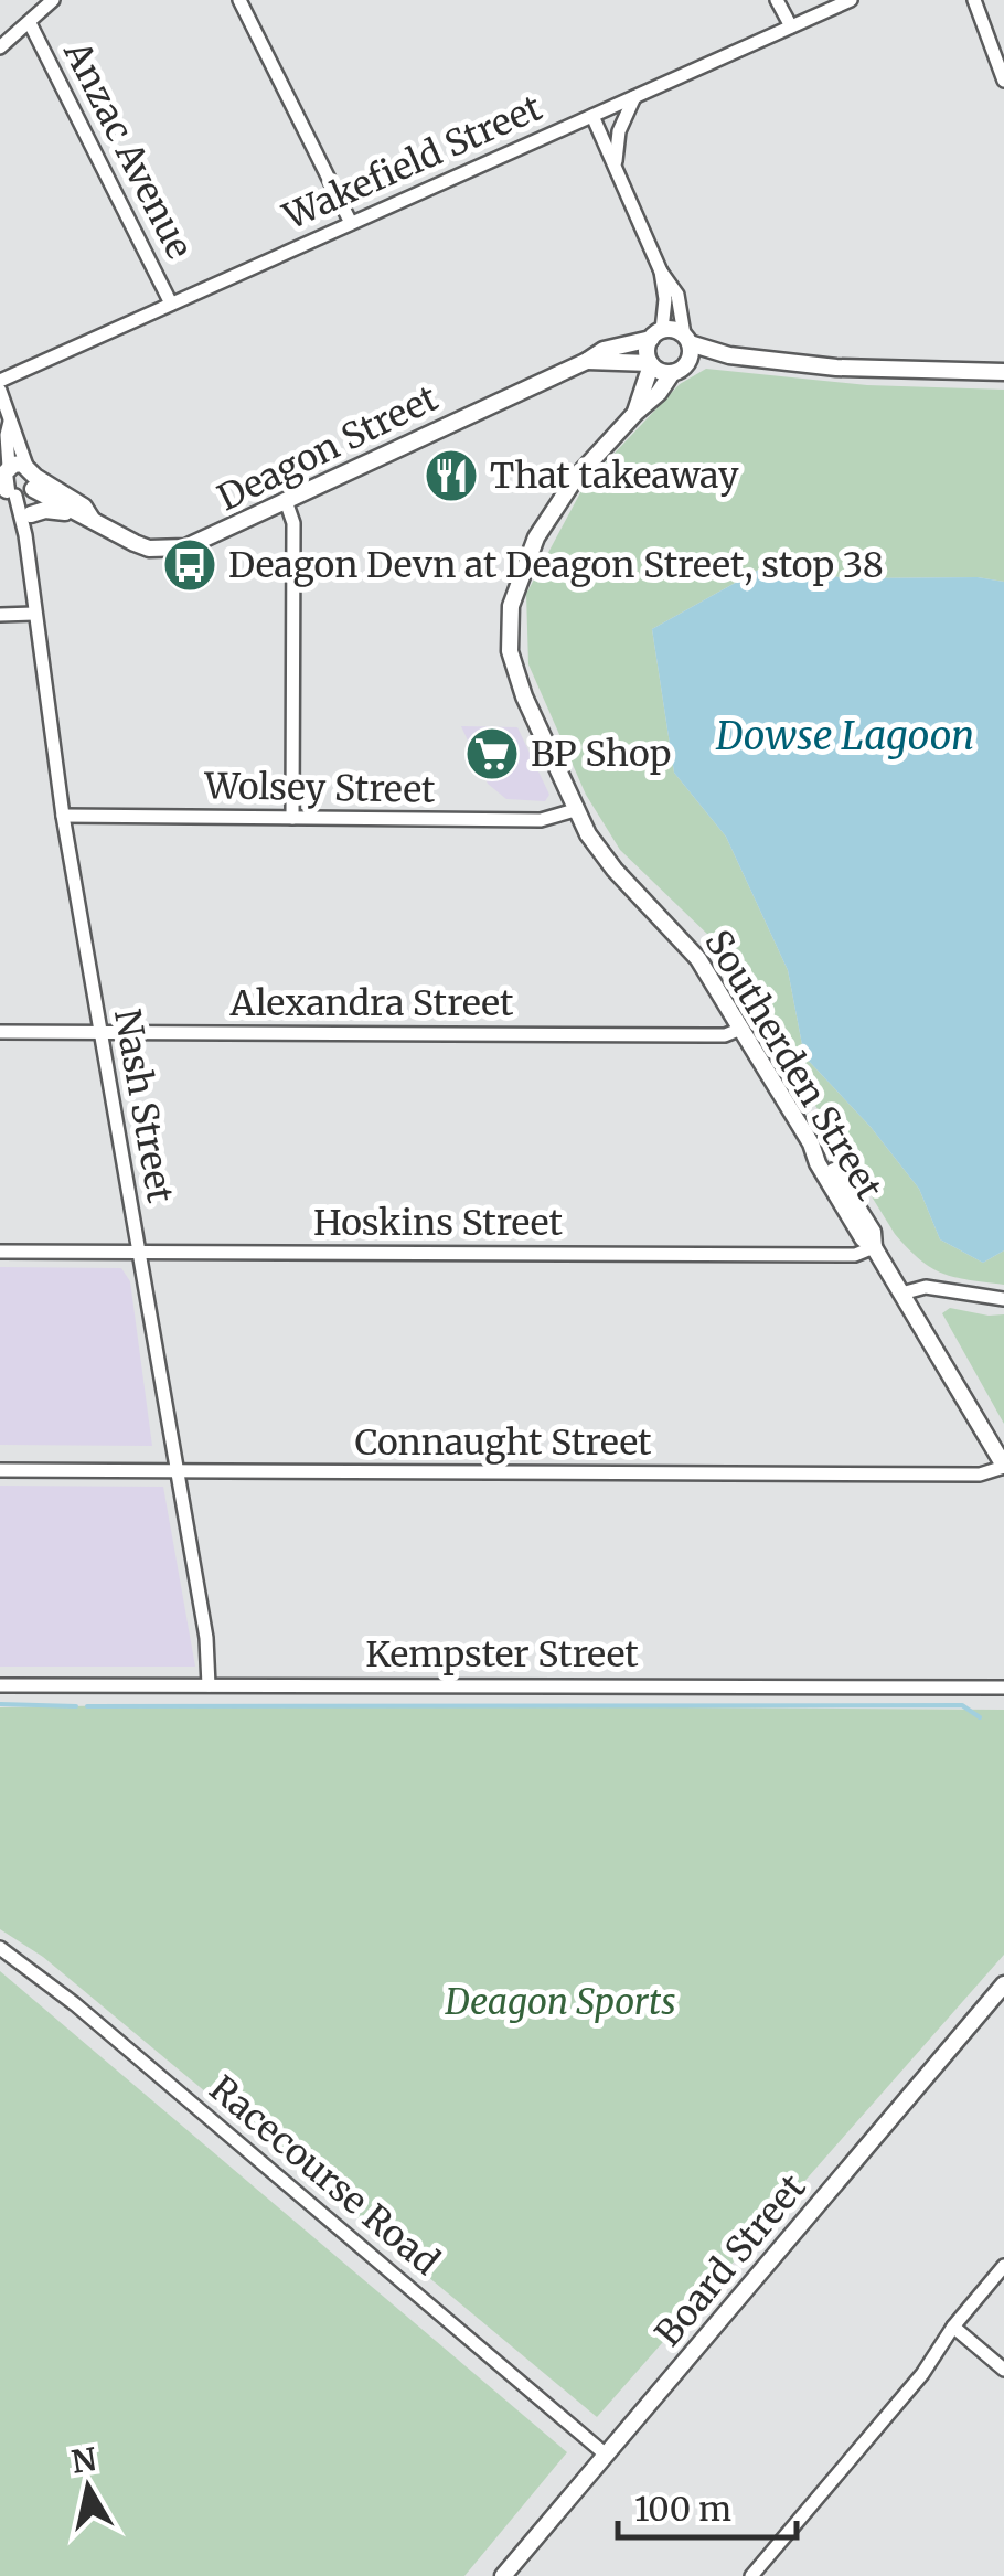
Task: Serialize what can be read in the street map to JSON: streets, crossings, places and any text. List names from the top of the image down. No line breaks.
{"streets":{"main road":["Deagon Street","Southerden Street","Board Street"],"street":["Anzac Avenue","Wakefield Street","Wolsey Street","Alexandra Street","Nash Street","Hoskins Street","Connaught Street","Kempster Street","Racecourse Road"]},"crossings":[["Anzac Avenue","Wakefield Street"],["Deagon Street","Southerden Street"],["Deagon Street","Nash Street"],["Wolsey Street","Southerden Street"],["Wolsey Street","Nash Street"],["Alexandra Street","Southerden Street"],["Alexandra Street","Nash Street"],["Southerden Street","Hoskins Street"],["Southerden Street","Connaught Street"],["Nash Street","Hoskins Street"],["Nash Street","Connaught Street"],["Nash Street","Kempster Street"],["Racecourse Road","Board Street"]],"water":["Dowse Lagoon"],"parks":["Deagon Sports"],"places":{"restaurant":["That takeaway"],"bus stop":["Deagon Devn at Deagon Street, stop 38"],"supermarket":["BP Shop"]},"scale_bar":"100 m","north":"top"}
